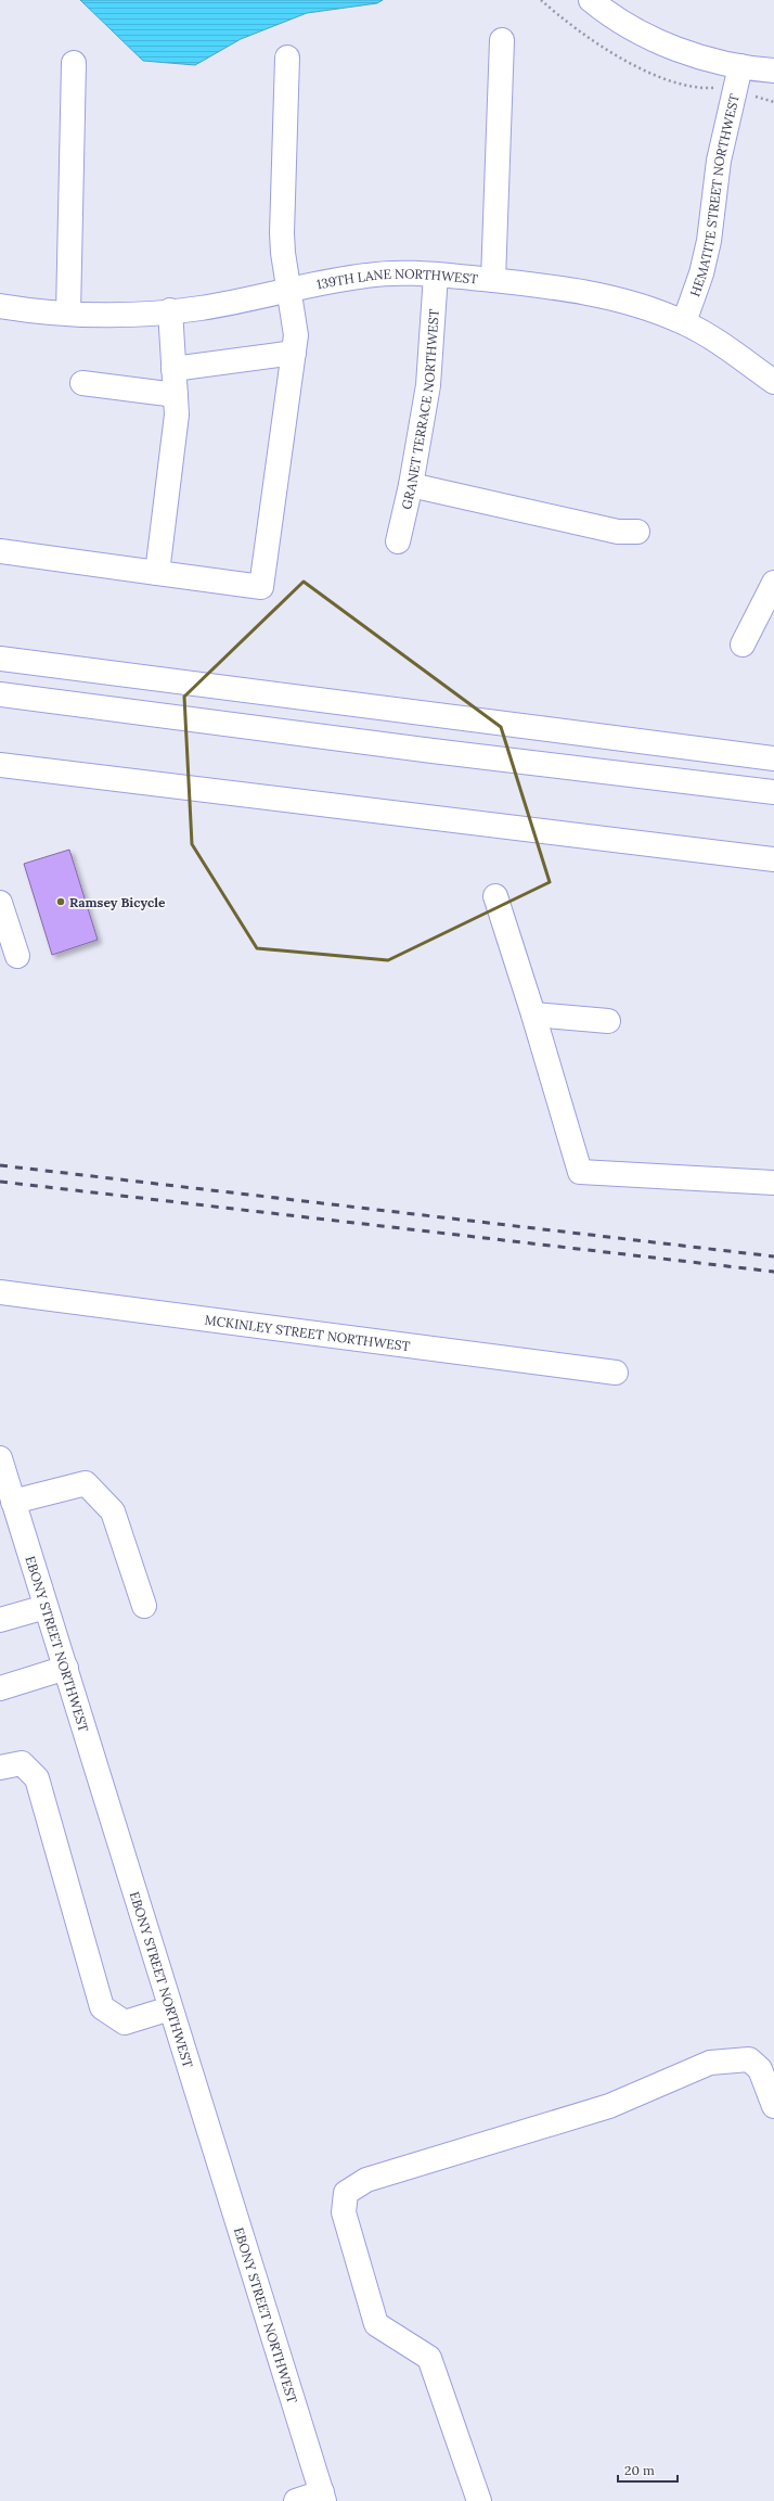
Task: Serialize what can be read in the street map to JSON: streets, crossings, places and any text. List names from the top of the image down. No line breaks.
{"streets":{"main road":["HEMATITE STREET NORTHWEST","139TH LANE NORTHWEST","GRANET TERRACE NORTHWEST","MCKINLEY STREET NORTHWEST","EBONY STREET NORTHWEST"]},"crossings":[["HEMATITE STREET NORTHWEST","139TH LANE NORTHWEST"],["139TH LANE NORTHWEST","GRANET TERRACE NORTHWEST"]],"places":["Ramsey Bicycle"],"scale_bar":"20 m"}
